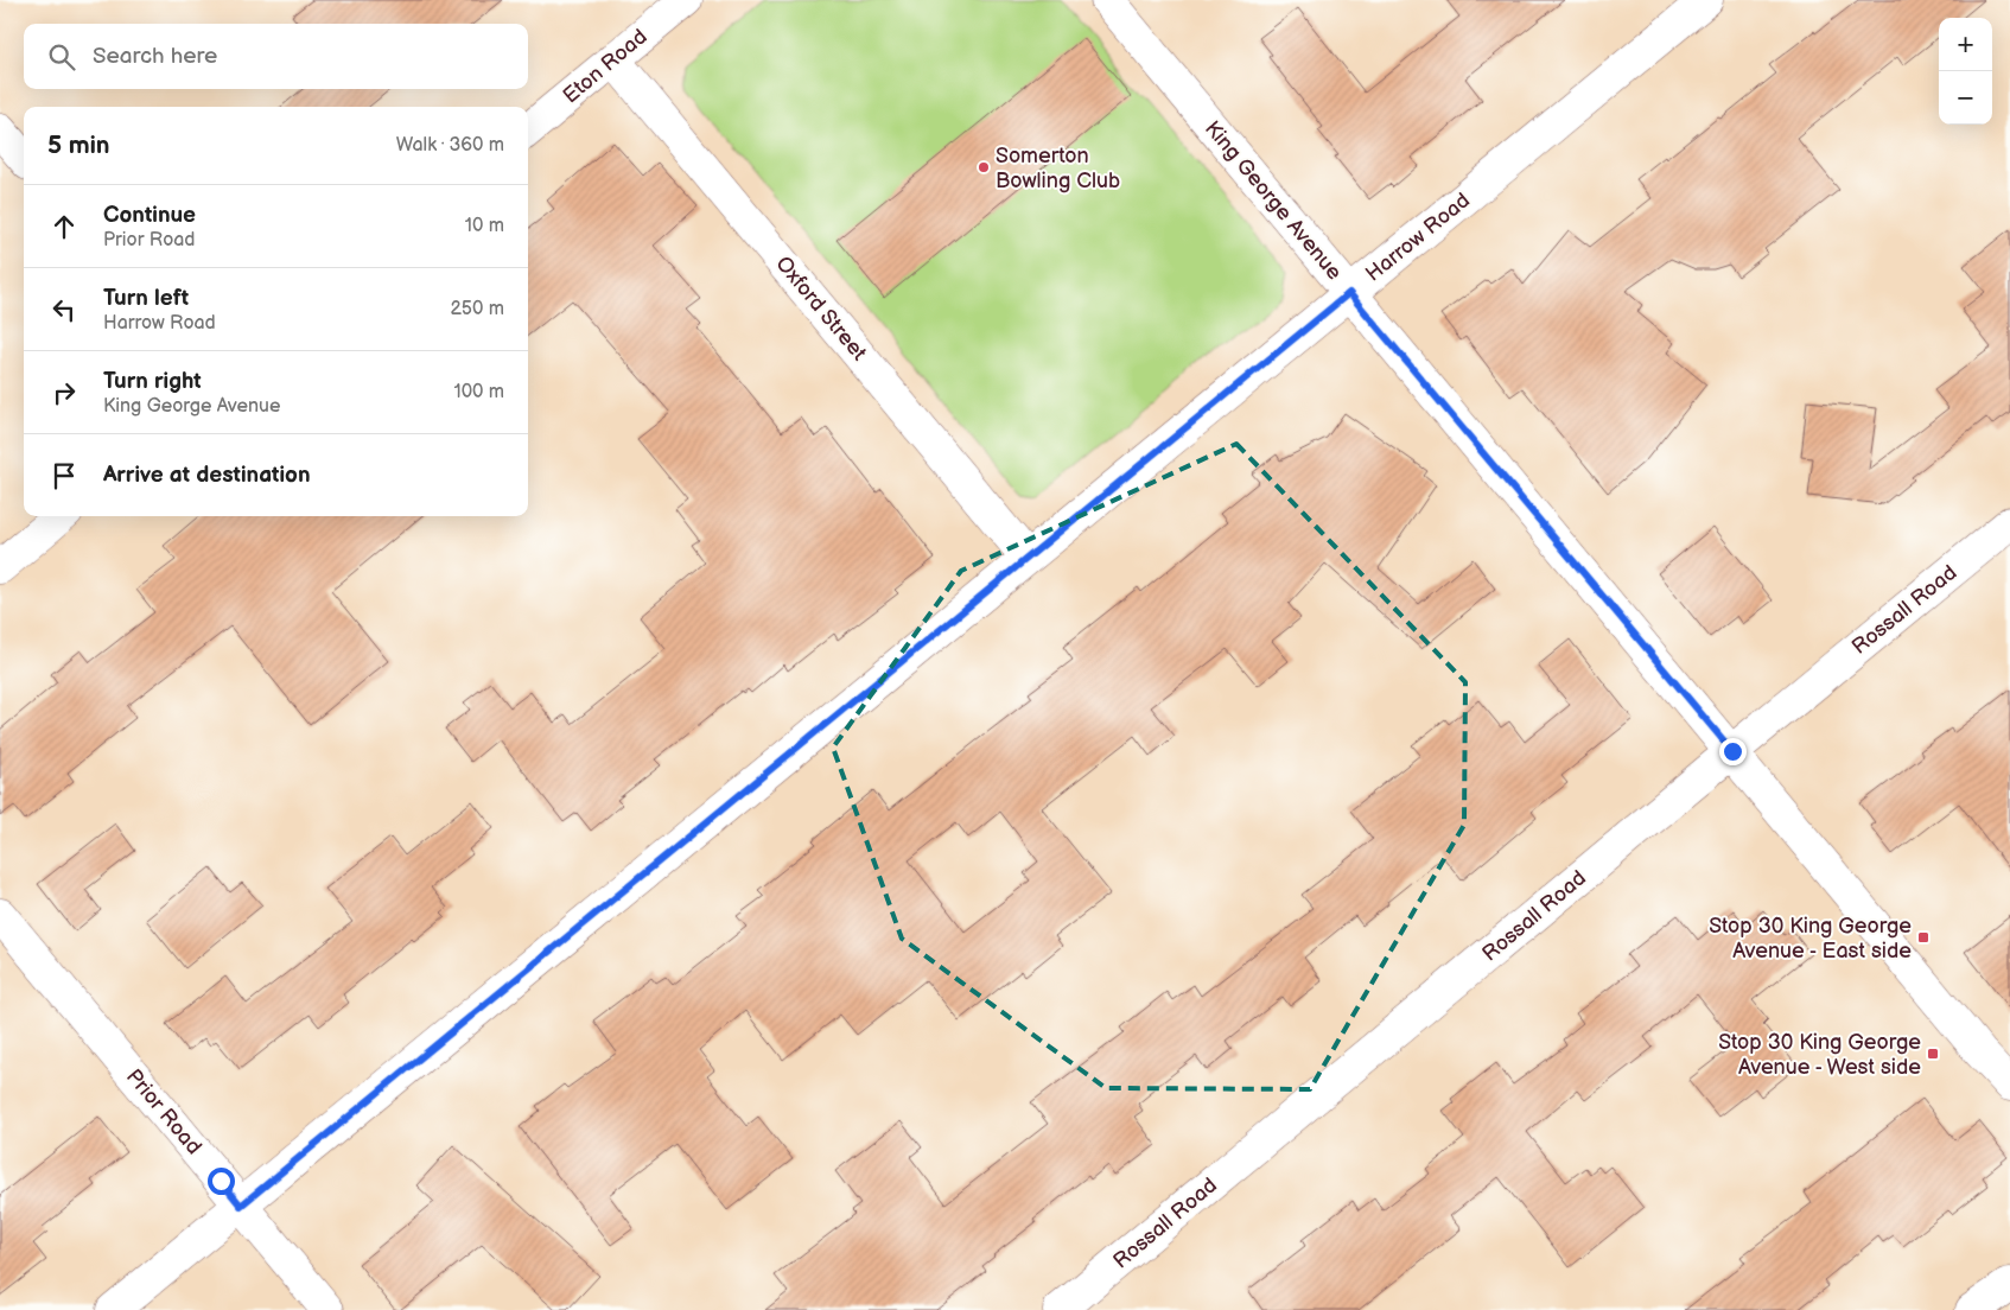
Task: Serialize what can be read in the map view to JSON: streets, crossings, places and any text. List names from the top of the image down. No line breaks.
{"streets":{"street":["Eton Road","King George Avenue","Harrow Road","Oxford Street","Rossall Road","Prior Road"]},"crossings":[["Eton Road","Oxford Street"],["King George Avenue","Harrow Road"],["King George Avenue","Rossall Road"],["Harrow Road","Oxford Street"],["Harrow Road","Prior Road"]],"places":{"other":["Somerton Bowling Club"],"transit":["Stop 30 King George Avenue - East side","Stop 30 King George Avenue - West side"]},"page":{"map_buttons":["+","−"],"search":"Search here","heading":["5 min","Walk · 360 m"],"list":[["Continue","Prior Road","10 m"],["Turn left","Harrow Road","250 m"],["Turn right","King George Avenue","100 m"],"Arrive at destination"]}}
